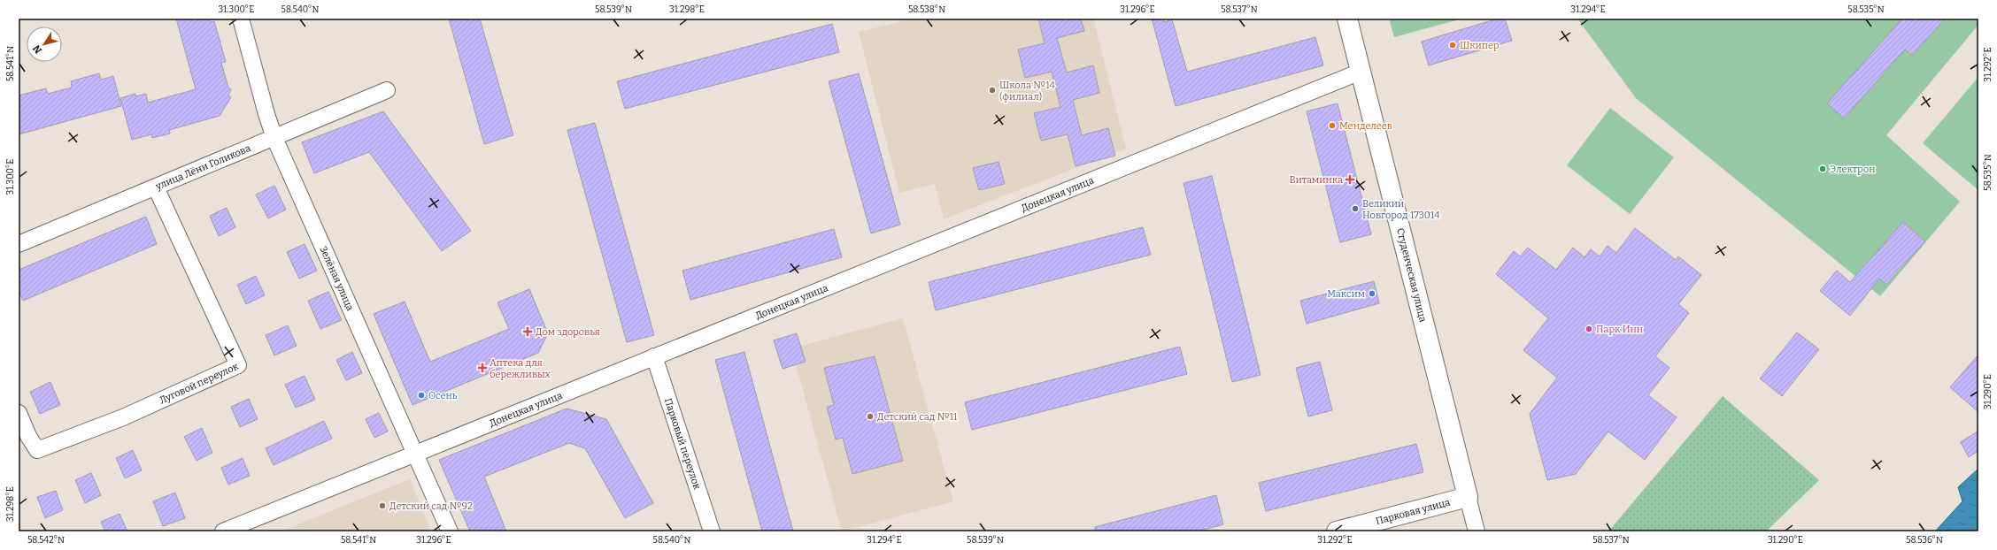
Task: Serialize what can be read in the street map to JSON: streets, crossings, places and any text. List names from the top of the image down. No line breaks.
{"streets":{"street":["улица Лёни Голикова","Донецкая улица","Студенческая улица","Зелёная улица","Луговой переулок","Парковый переулок","Парковая улица"]},"crossings":[["улица Лёни Голикова","Зелёная улица"],["улица Лёни Голикова","Луговой переулок"],["Донецкая улица","Студенческая улица"],["Донецкая улица","Зелёная улица"],["Донецкая улица","Парковый переулок"],["Студенческая улица","Парковая улица"]],"places":{"other":["Шкипер","Школа №14 (филиал)","Менделеев","Электрон","Великий Новгород 173014","Максим","Парк Инн","Осень","Детский сад №11","Детский сад №92"],"health":["Витаминка","Дом здоровья","Аптека для бережливых"]},"north":"bottom left","coordinates":["31.300°E","58.540°N","58.539°N","31.298°E","58.538°N","31.296°E","58.537°N","31.294°E","58.535°N","58.541°N","31.292°E","31.290°E","58.542°N","58.536°N"]}
